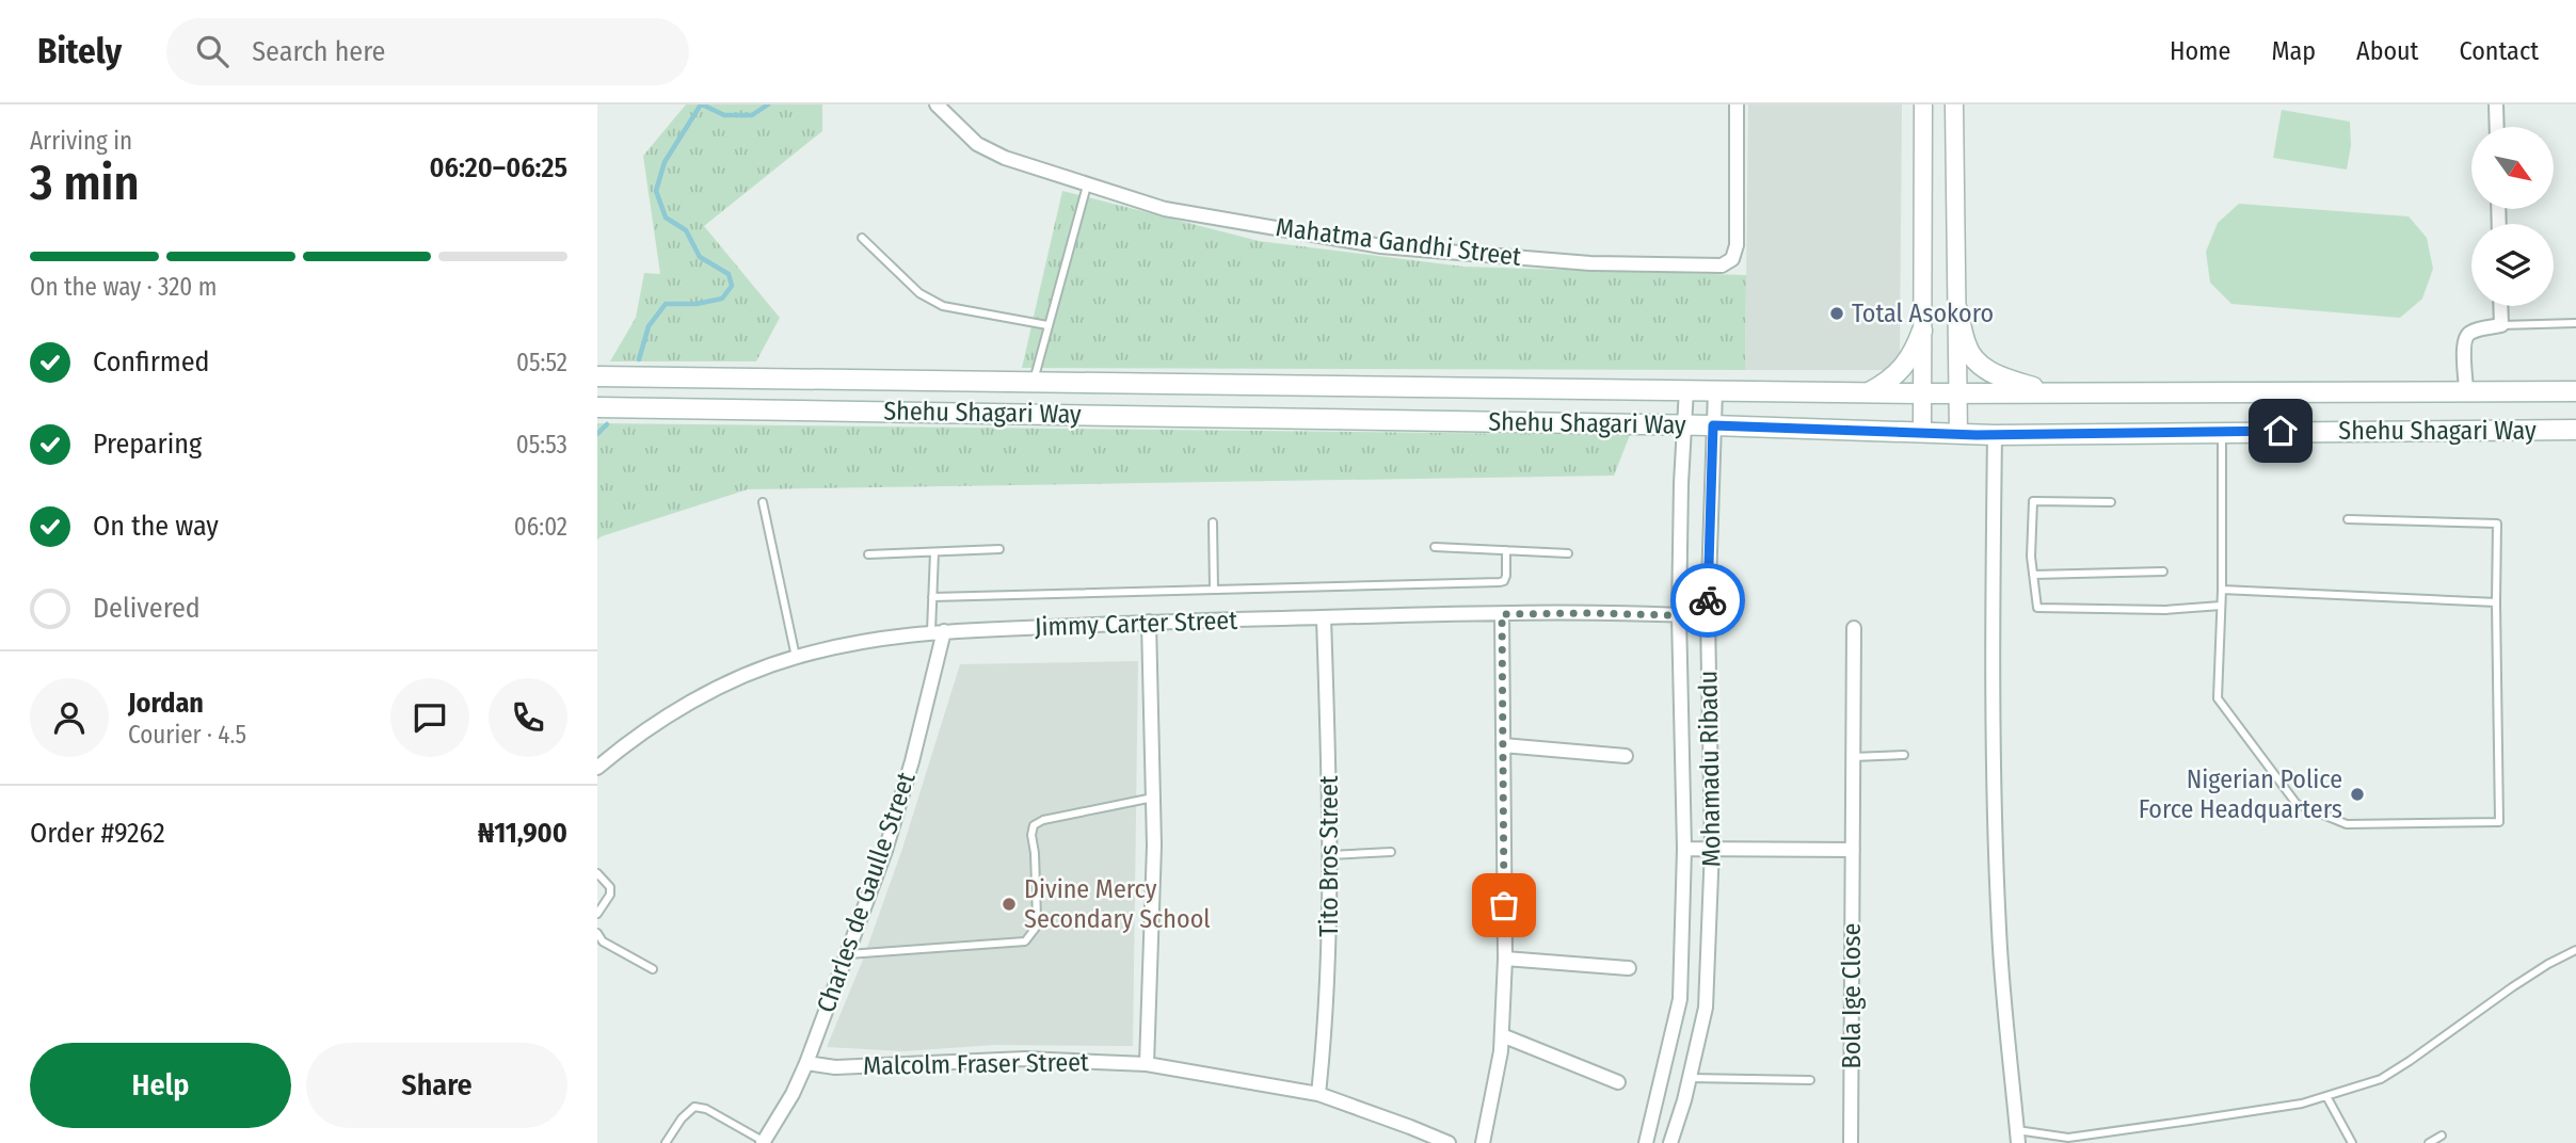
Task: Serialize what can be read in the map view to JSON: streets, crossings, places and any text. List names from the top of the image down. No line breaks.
{"streets":{"main road":["Shehu Shagari Way"],"street":["Mahatma Gandhi Street","Jimmy Carter Street","Mohamadu Ribadu","Tito Bros Street","Charles de Gaulle Street","Bola Ige Close","Malcolm Fraser Street"]},"crossings":[["Shehu Shagari Way","Mohamadu Ribadu"],["Jimmy Carter Street","Mohamadu Ribadu"],["Jimmy Carter Street","Tito Bros Street"],["Jimmy Carter Street","Charles de Gaulle Street"],["Tito Bros Street","Malcolm Fraser Street"],["Charles de Gaulle Street","Malcolm Fraser Street"]],"places":["Total Asokoro","Nigerian Police Force Headquarters","Divine Mercy Secondary School"],"north":"bottom right","page":{"header":"Bitely","search":"Search here","nav":["Home","Map","About","Contact"],"heading":["3 min","Arriving in","06:20–06:25"],"panel":["Jordan","Courier · 4.5","Order #9262","₦11,900"],"bar":"On the way · 320 m","list":[["Confirmed","05:52"],["Preparing","05:53"],["On the way","06:02"],"Delivered"],"buttons":["Help","Share"]}}
